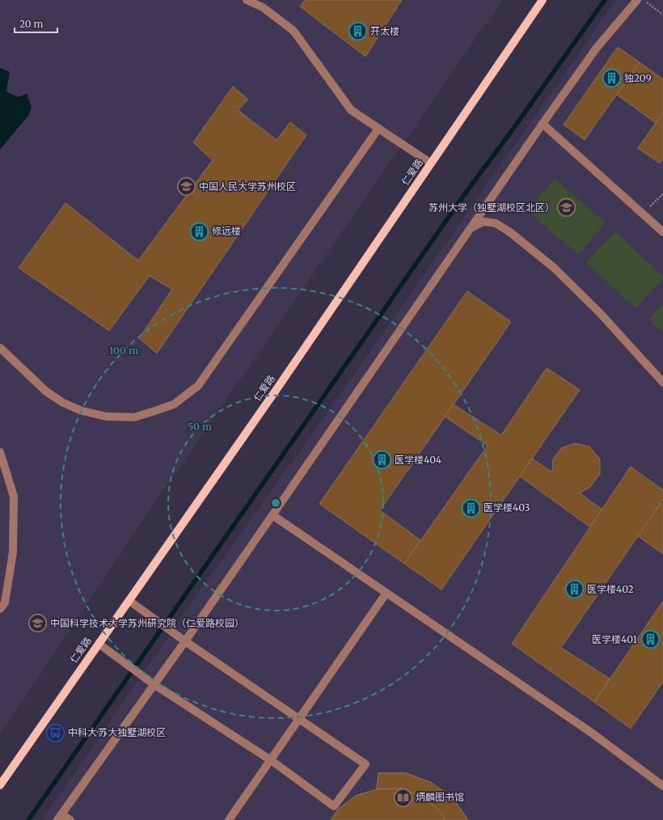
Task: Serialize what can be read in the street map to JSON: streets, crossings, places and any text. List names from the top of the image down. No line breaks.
{"streets":{"main road":["仁爱路"]},"places":{"building":["开太楼","独209","修远楼","医学楼404","医学楼403","医学楼402","医学楼401"],"school or university":["中国人民大学苏州校区","苏州大学（独墅湖校区北区）","中国科学技术大学苏州研究院（仁爱路校园）"],"bus stop":["中科大·苏大独墅湖校区"],"library":["炳麟图书馆"]},"scale_bar":"20 m","rings":["100 m","50 m"]}
